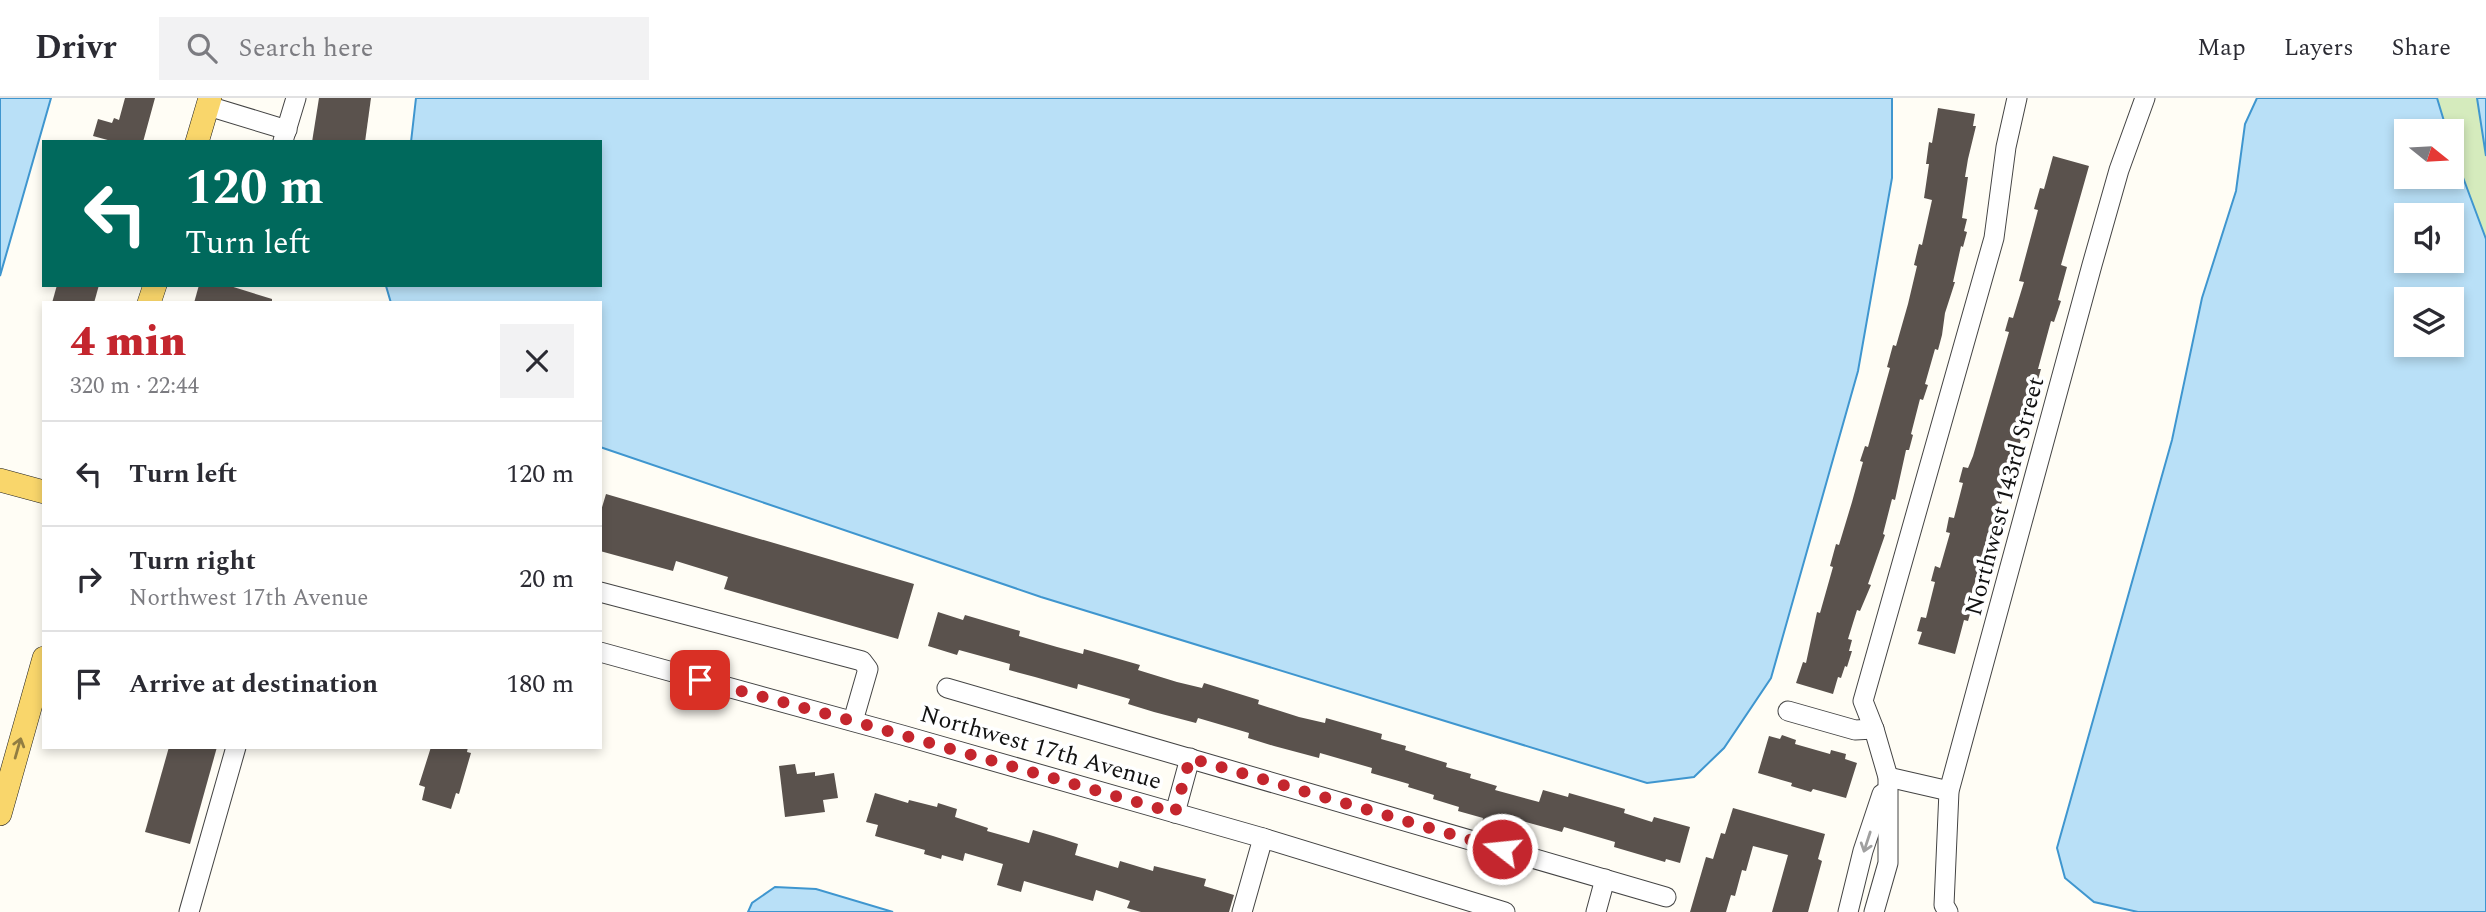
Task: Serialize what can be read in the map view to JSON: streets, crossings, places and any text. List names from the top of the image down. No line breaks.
{"streets":{"street":["Northwest 143rd Street","Northwest 17th Avenue"]},"north":"right","page":{"header":"Drivr","search":"Search here","nav":["Map","Layers","Share"],"turn":["120 m","Turn left"],"heading":["4 min","320 m · 22:44"],"list":[{"name":"Turn left","value":"120 m"},{"name":"Turn right","note":"Northwest 17th Avenue","value":"20 m"},{"name":"Arrive at destination","value":"180 m"}]}}
